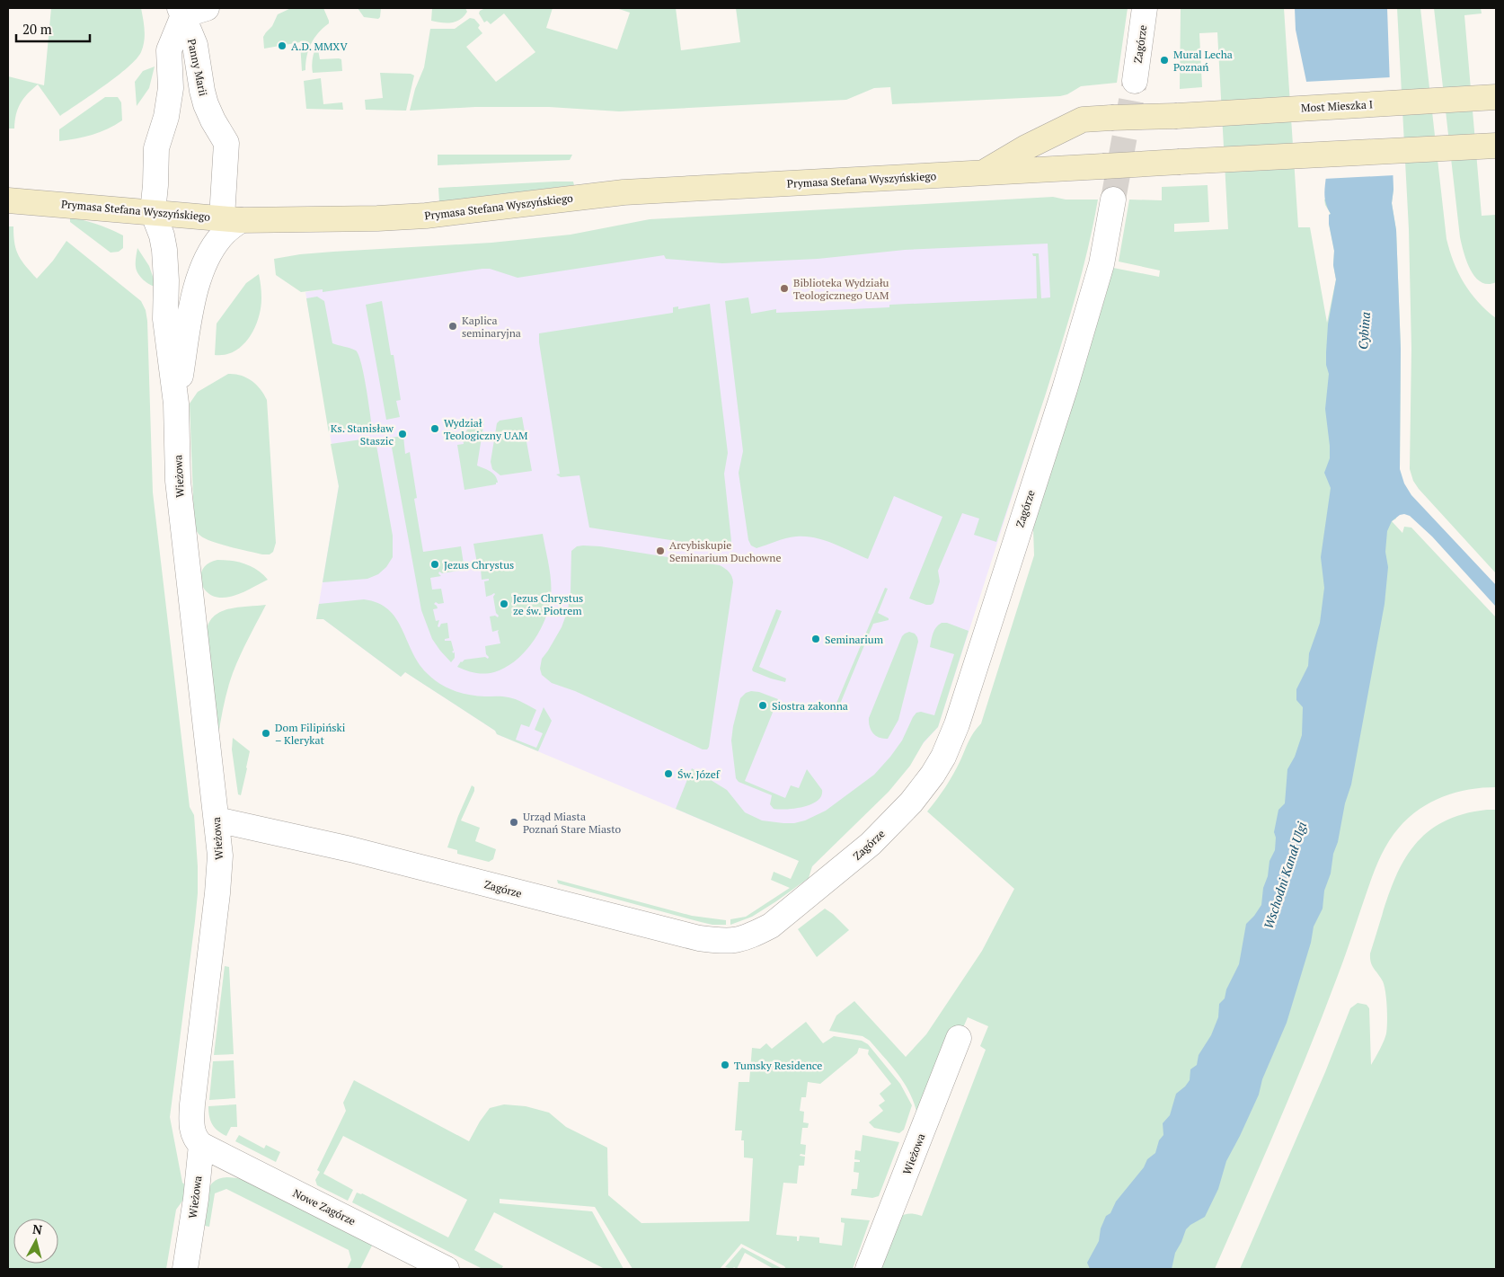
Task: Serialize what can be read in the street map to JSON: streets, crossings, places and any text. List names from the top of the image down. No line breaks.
{"streets":{"street":["Zagórze","Panny Marii","Most Mieszka I","Prymasa Stefana Wyszyńskiego","Wieżowa","Nowe Zagórze"]},"crossings":[["Zagórze","Wieżowa"],["Panny Marii","Prymasa Stefana Wyszyńskiego"],["Panny Marii","Wieżowa"],["Most Mieszka I","Prymasa Stefana Wyszyńskiego"],["Prymasa Stefana Wyszyńskiego","Wieżowa"],["Wieżowa","Nowe Zagórze"]],"water":["Cybina","Wschodni Kanał Ulgi"],"places":["A.D. MMXV","Mural Lecha Poznań","Biblioteka Wydziału Teologicznego UAM","Kaplica seminaryjna","Wydział Teologiczny UAM","Ks. Stanisław Staszic","Arcybiskupie Seminarium Duchowne","Jezus Chrystus","Jezus Chrystus ze św. Piotrem","Seminarium","Siostra zakonna","Dom Filipiński – Klerykat","Św. Józef","Urząd Miasta Poznań Stare Miasto","Tumsky Residence"],"scale_bar":"20 m","north":"top"}
